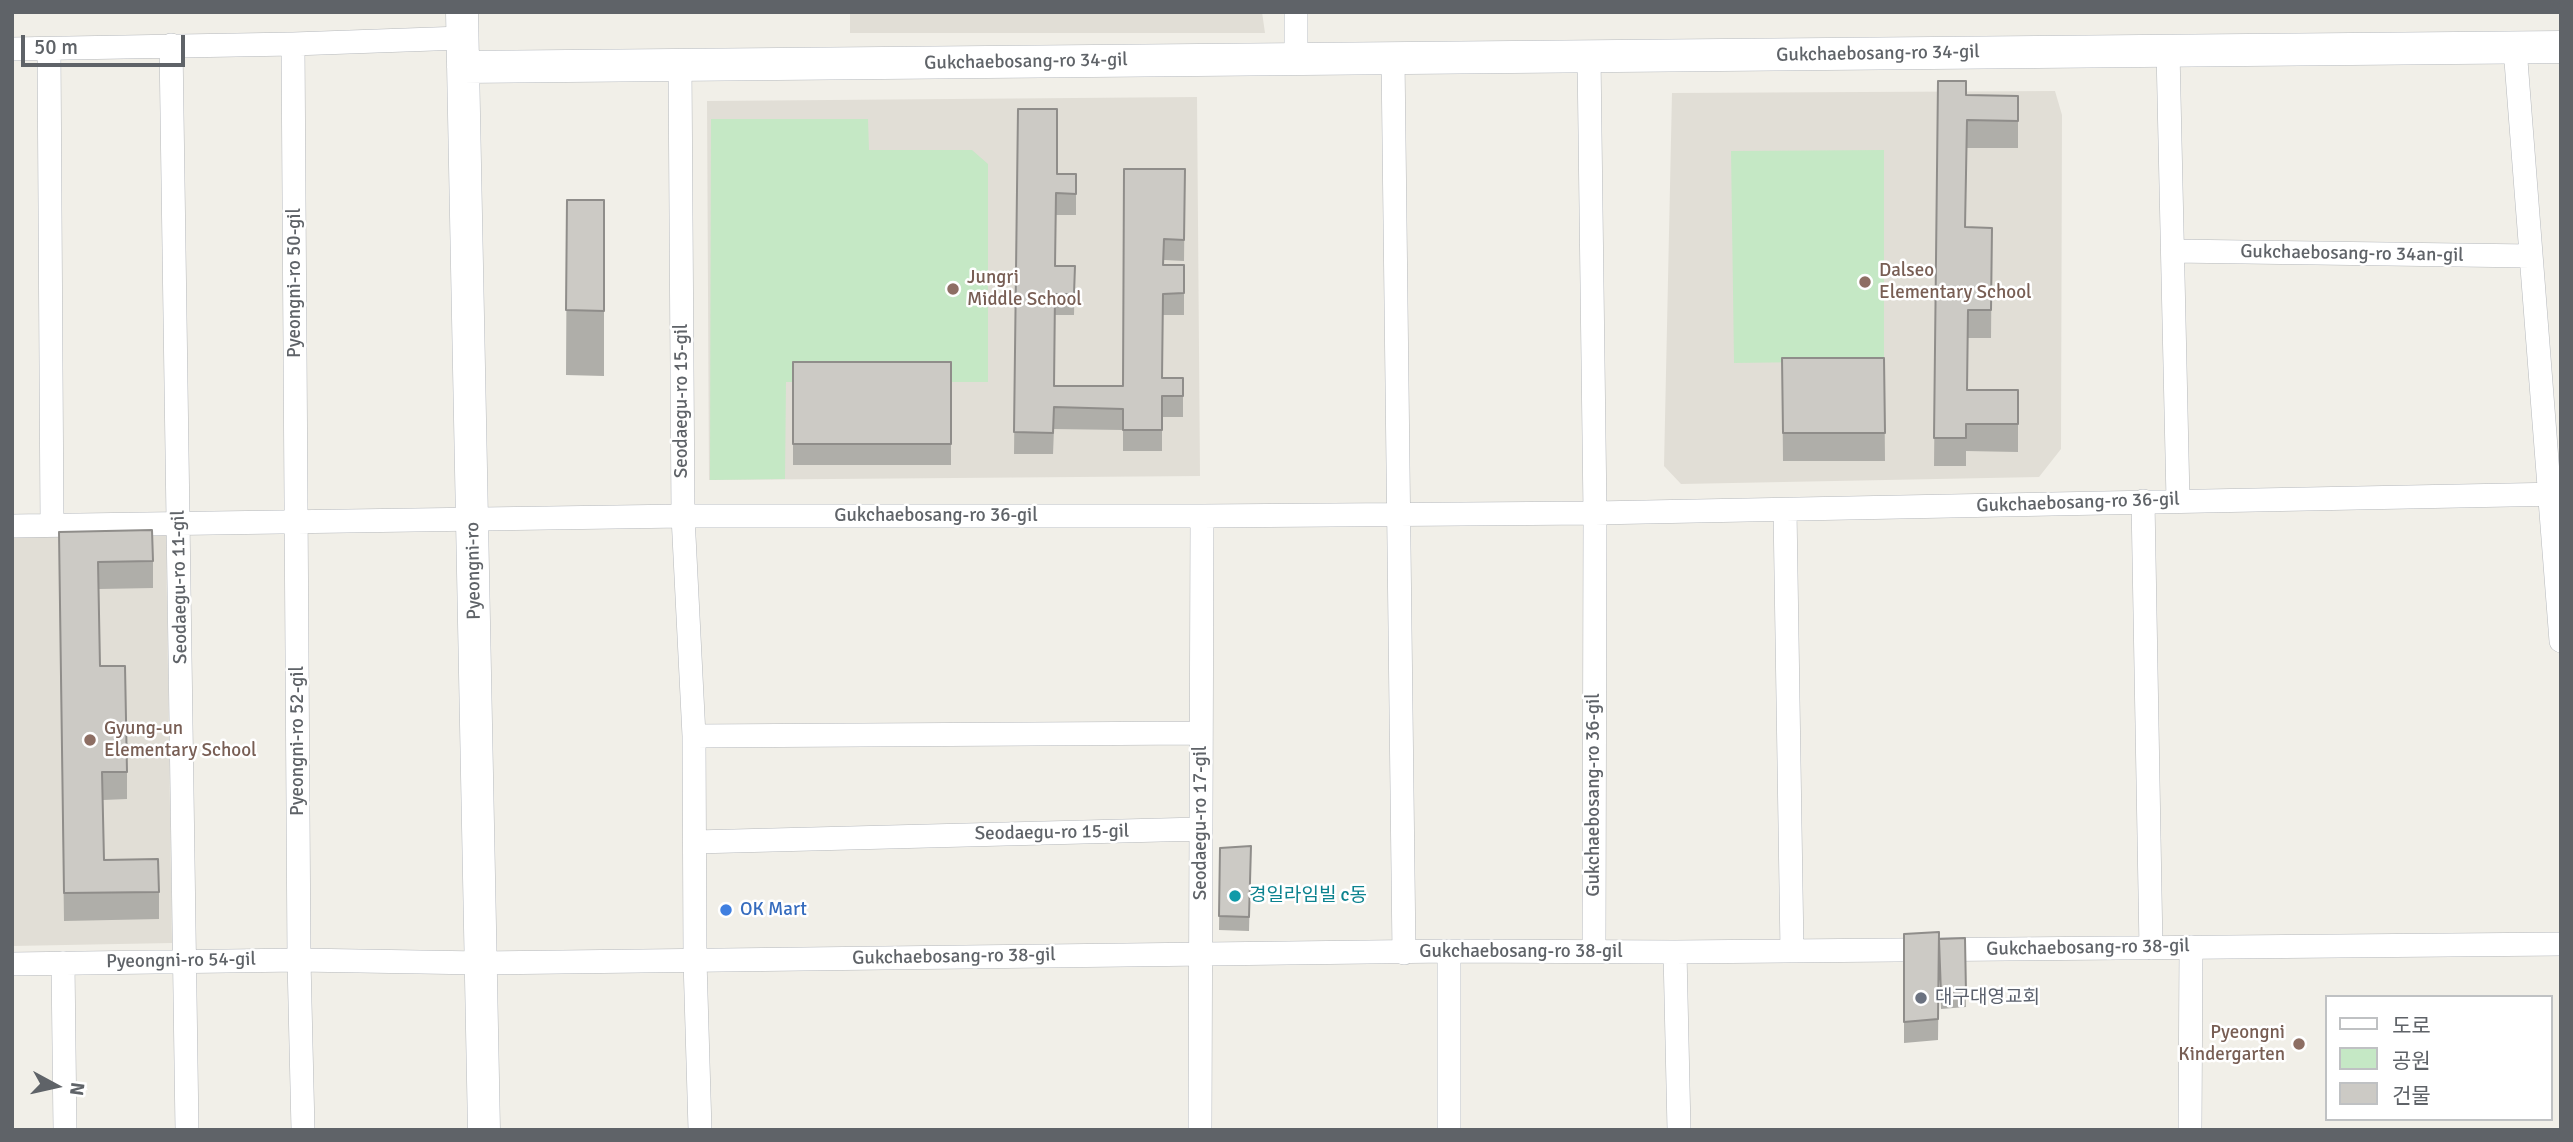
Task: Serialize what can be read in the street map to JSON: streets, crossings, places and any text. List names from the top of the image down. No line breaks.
{"streets":{"main road":["Gukchaebosang-ro 34-gil","Pyeongni-ro"],"street":["Gukchaebosang-ro 34an-gil","Pyeongni-ro 50-gil","Seodaegu-ro 15-gil","Gukchaebosang-ro 36-gil","Seodaegu-ro 11-gil","Pyeongni-ro 52-gil","Seodaegu-ro 17-gil","Gukchaebosang-ro 38-gil","Pyeongni-ro 54-gil"]},"crossings":[["Gukchaebosang-ro 34-gil","Seodaegu-ro 15-gil"],["Gukchaebosang-ro 34-gil","Pyeongni-ro"],["Pyeongni-ro 50-gil","Pyeongni-ro 52-gil"],["Seodaegu-ro 15-gil","Gukchaebosang-ro 36-gil"],["Seodaegu-ro 15-gil","Seodaegu-ro 17-gil"],["Seodaegu-ro 15-gil","Gukchaebosang-ro 38-gil"],["Gukchaebosang-ro 36-gil","Pyeongni-ro"],["Gukchaebosang-ro 36-gil","Seodaegu-ro 17-gil"],["Gukchaebosang-ro 36-gil","Gukchaebosang-ro 38-gil"],["Pyeongni-ro","Gukchaebosang-ro 38-gil"],["Pyeongni-ro","Pyeongni-ro 54-gil"],["Seodaegu-ro 11-gil","Pyeongni-ro 54-gil"],["Pyeongni-ro 52-gil","Pyeongni-ro 54-gil"],["Seodaegu-ro 17-gil","Gukchaebosang-ro 38-gil"],["Gukchaebosang-ro 38-gil","Pyeongni-ro 54-gil"]],"places":["Dalseo Elementary School","Jungri Middle School","Gyung-un Elementary School","경일라임빌 c동","OK Mart","대구대영교회","Pyeongni Kindergarten"],"legend":["도로","공원","건물"],"scale_bar":"50 m","north":"right"}
